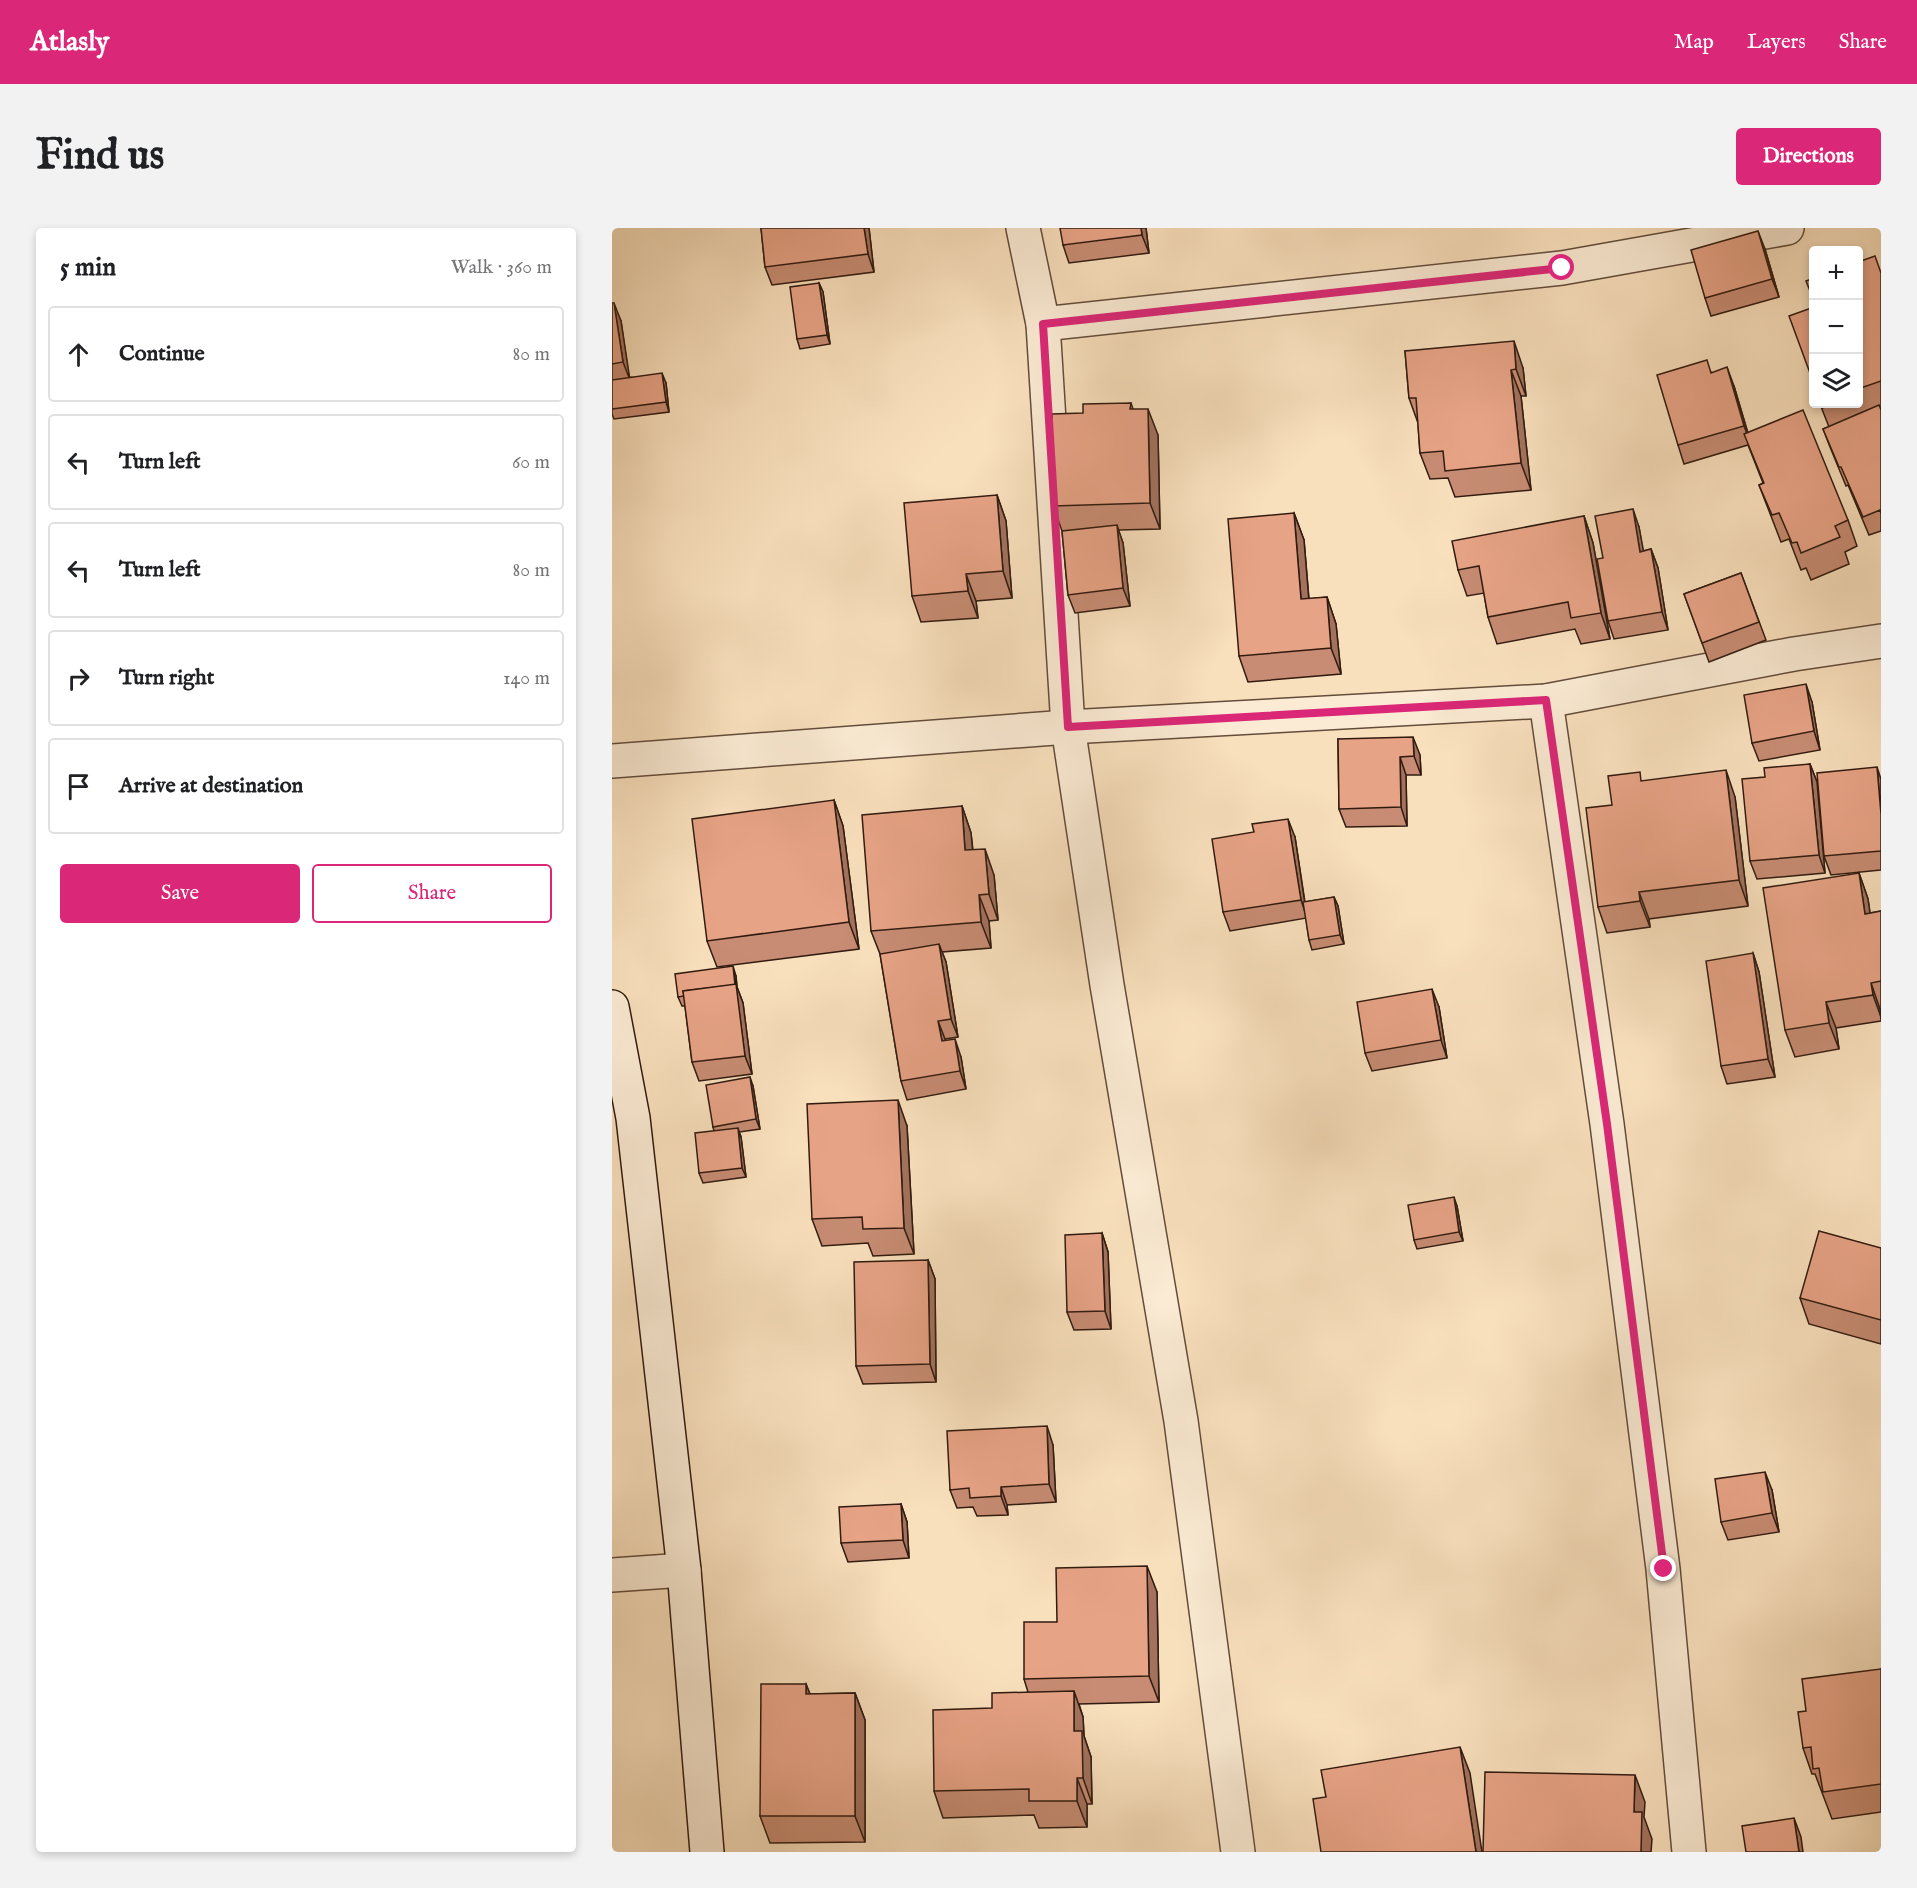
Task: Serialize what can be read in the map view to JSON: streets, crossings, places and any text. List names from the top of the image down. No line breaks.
{"page":{"header":"Atlasly","nav":["Map","Layers","Share"],"buttons":["Directions",["Save","Share"]],"title":"Find us","heading":["5 min","Walk · 360 m"],"map_buttons":["+","−"],"list":[["Continue","80 m"],["Turn left","60 m"],["Turn left","80 m"],["Turn right","140 m"],"Arrive at destination"]}}
